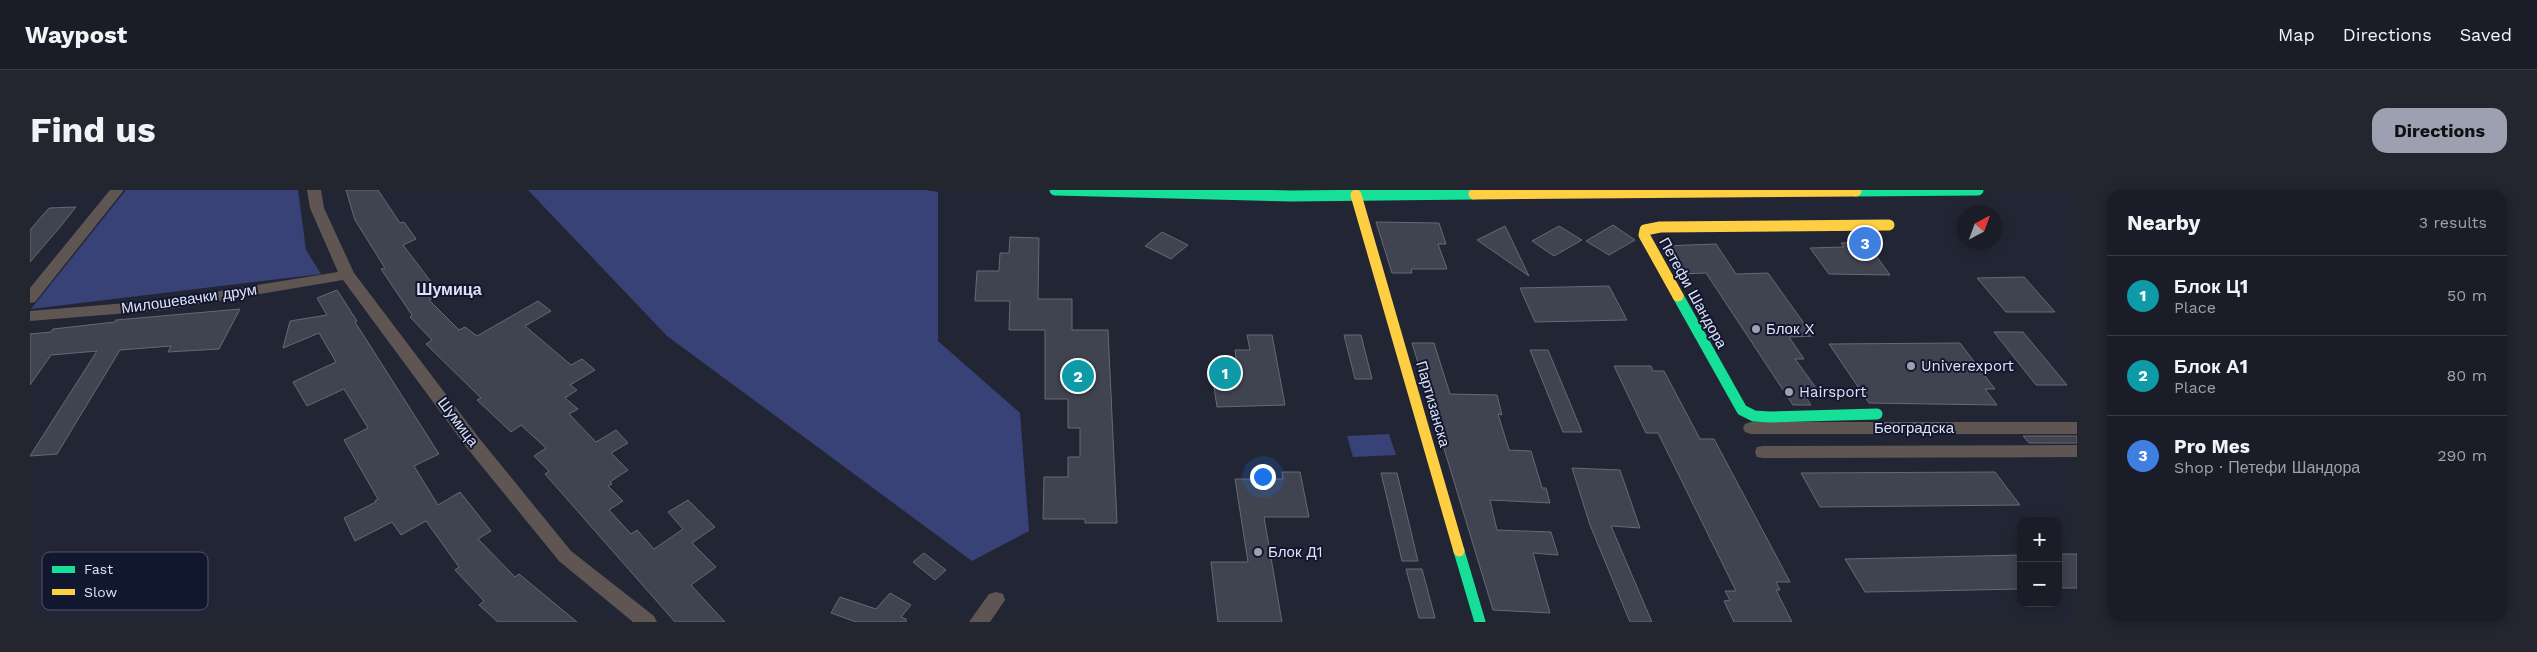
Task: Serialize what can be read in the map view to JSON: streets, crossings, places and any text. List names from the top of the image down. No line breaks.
{"streets":{"street":["Петефи Шандора","Милошевачки друм","Партизанска","Шумица","Београдска"]},"crossings":[["Милошевачки друм","Шумица"]],"districts":["Шумица"],"places":["Блок Х","Univerexport","Hairsport","Блок Д1"],"legend":["Fast","Slow"],"north":"top right","page":{"header":"Waypost","nav":["Map","Directions","Saved"],"buttons":"Directions","title":"Find us","heading":["Nearby","3 results"],"pins":["3","1","2"],"list":[{"mark":"1","name":"Блок Ц1","note":"Place","value":"50 m"},{"mark":"2","name":"Блок А1","note":"Place","value":"80 m"},{"mark":"3","name":"Pro Mes","note":"Shop · Петефи Шандора","value":"290 m"}],"map_buttons":["+","−"]}}
